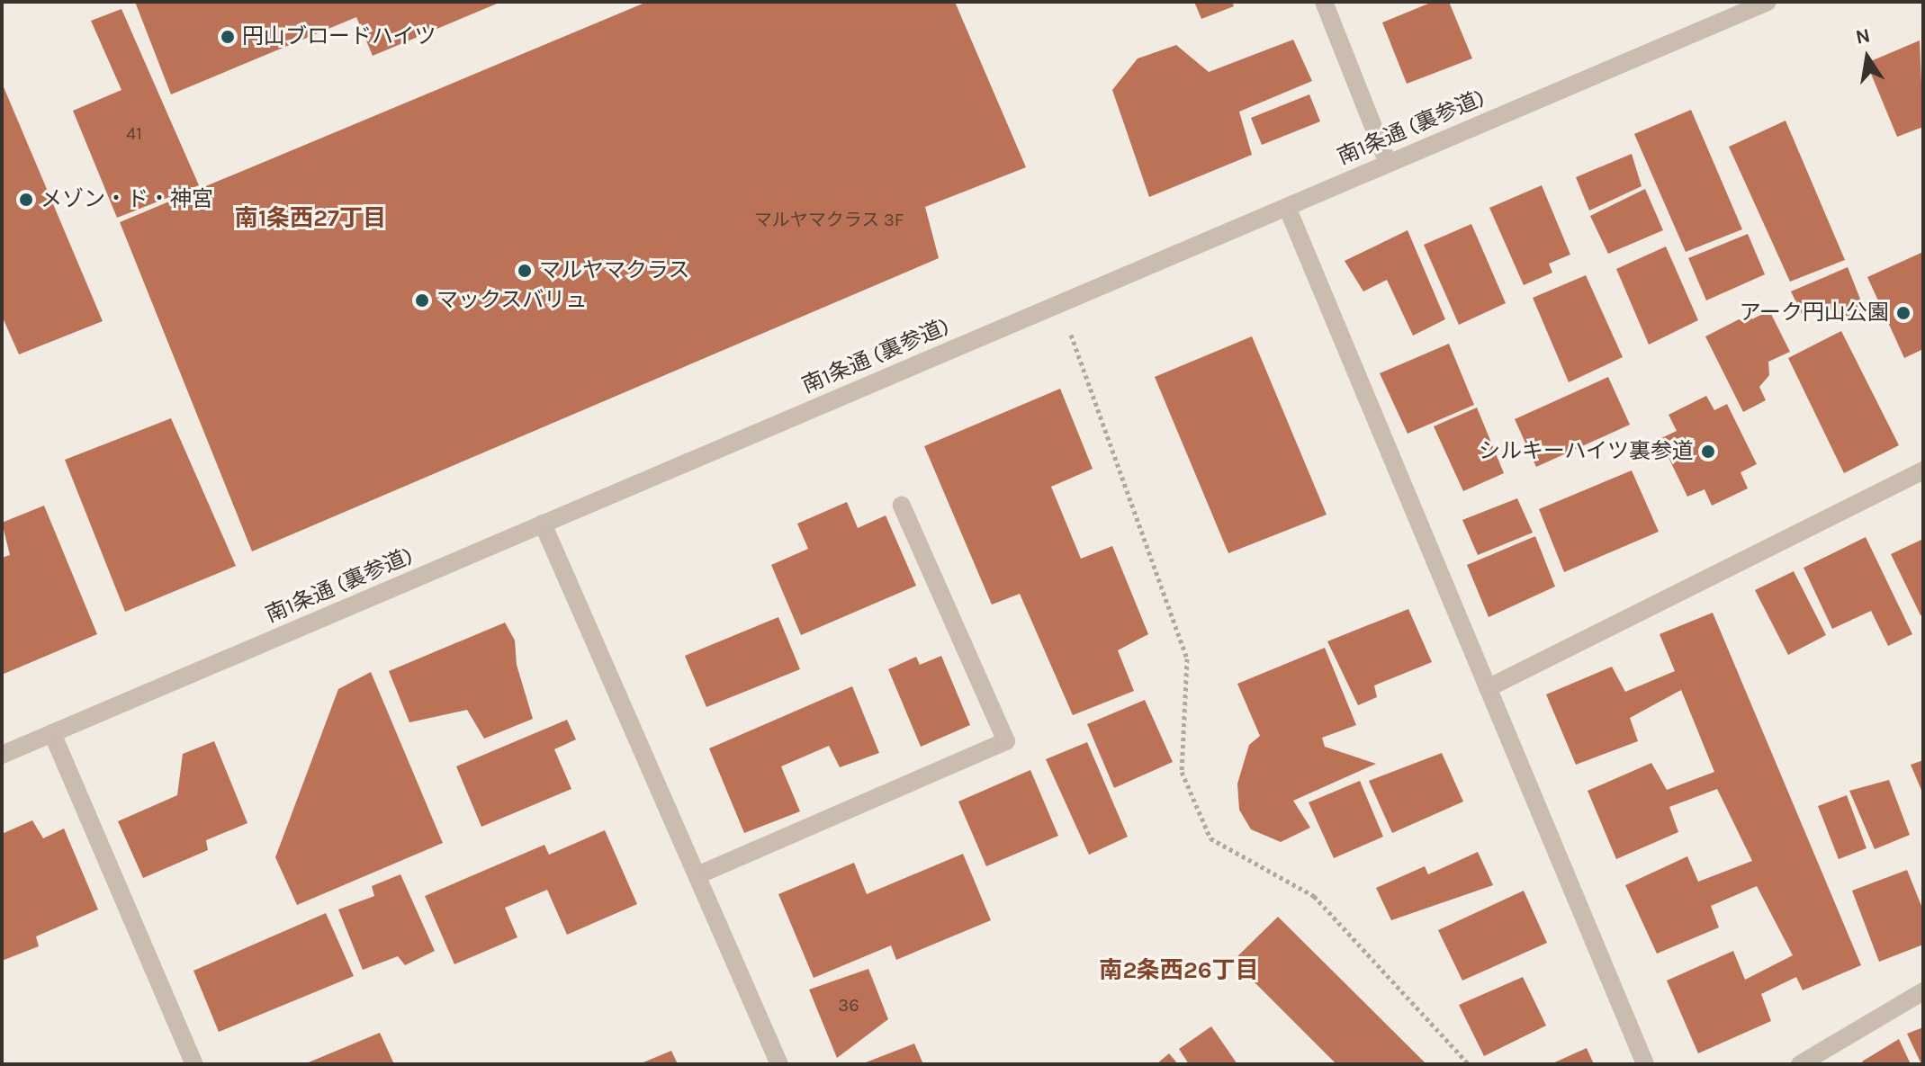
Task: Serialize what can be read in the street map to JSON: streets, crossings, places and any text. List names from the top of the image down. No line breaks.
{"streets":{"street":["南1条通 (裏参道)"]},"districts":["南1条西27丁目","南2条西26丁目"],"places":["円山ブロードハイツ","メゾン・ド・神宮","マルヤマクラス","マックスバリュ","アーク円山公園","シルキーハイツ裏参道"],"house_numbers":["41","マルヤマクラス 3F","36"],"north":"top"}
